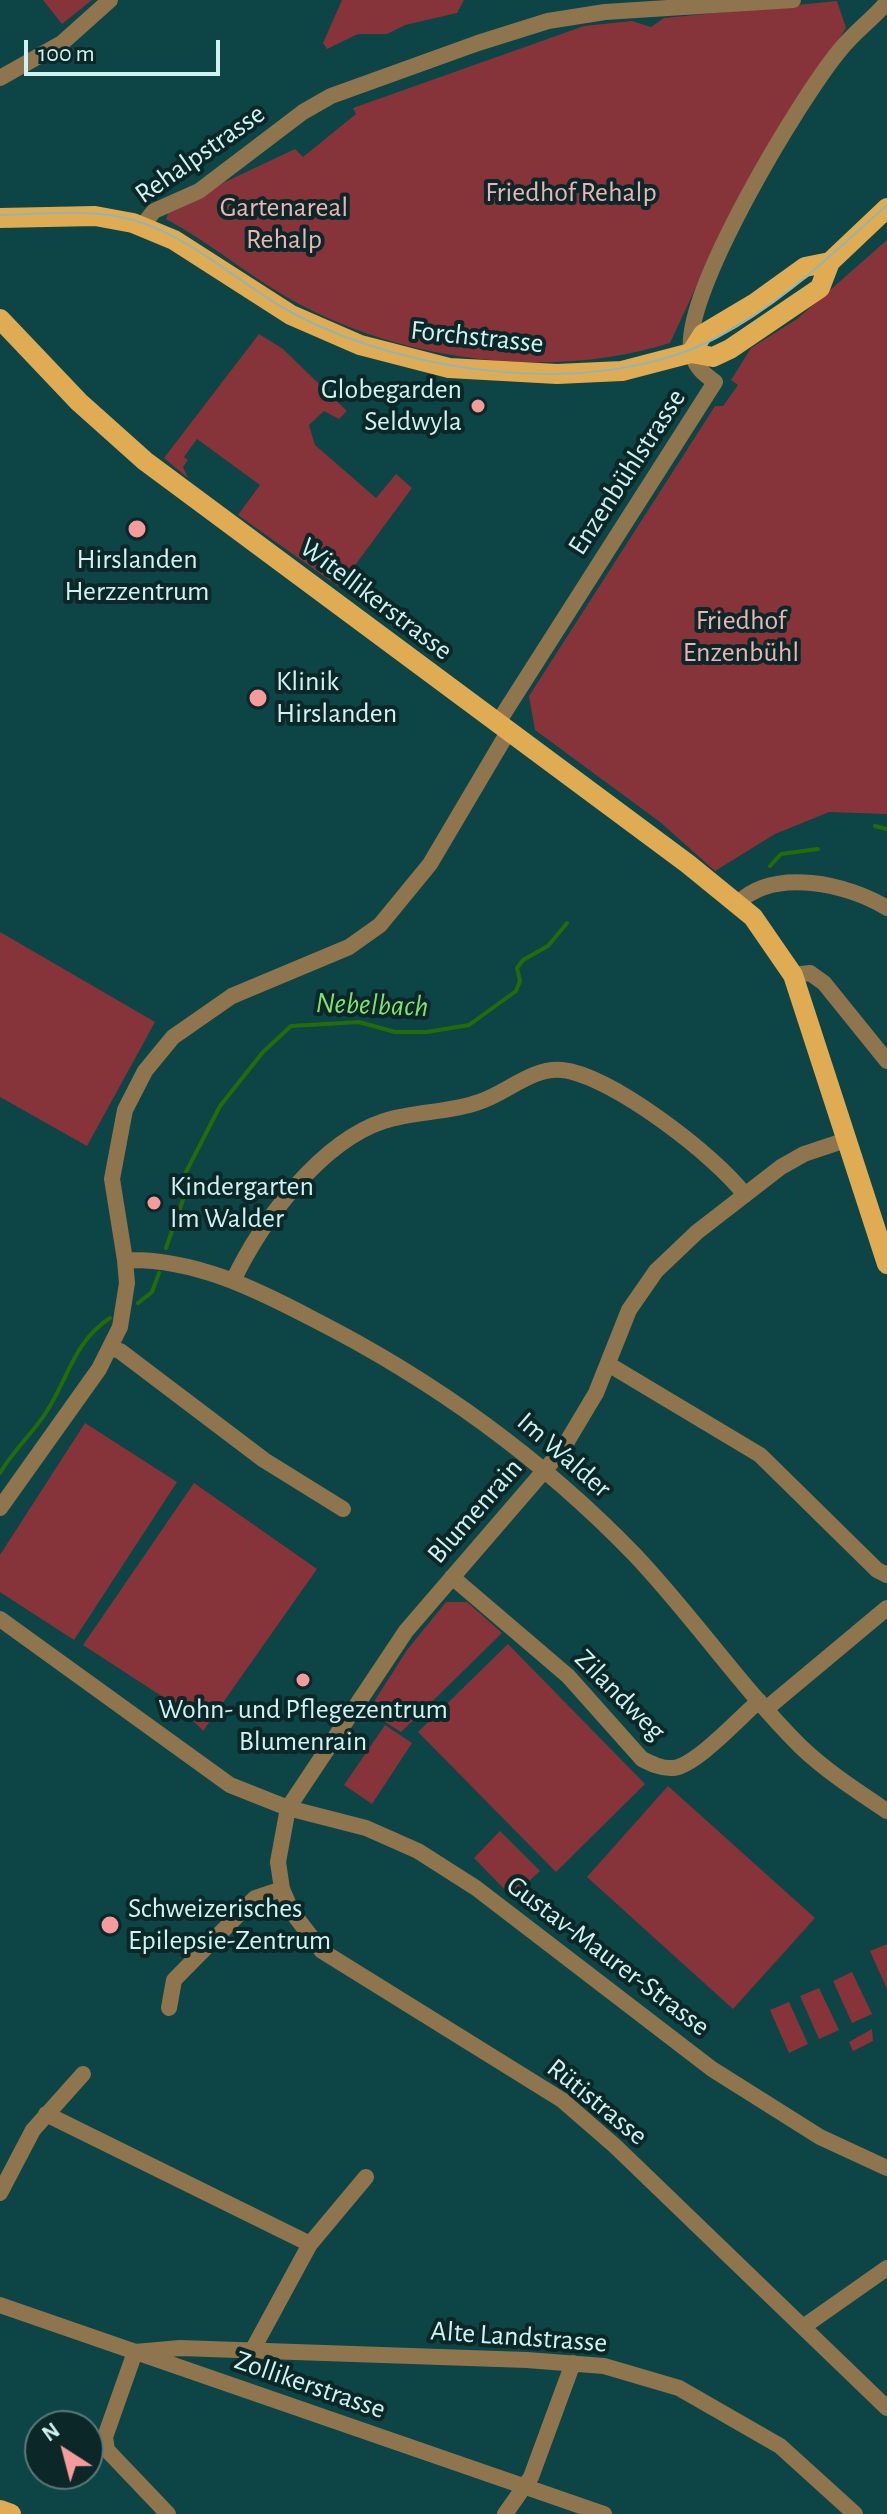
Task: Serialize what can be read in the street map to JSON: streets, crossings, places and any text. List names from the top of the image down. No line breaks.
{"streets":{"main road":["Forchstrasse","Witellikerstrasse"],"street":["Rehalpstrasse","Enzenbühlstrasse","Im Walder","Blumenrain","Zilandweg","Gustav-Maurer-Strasse","Rütistrasse","Alte Landstrasse","Zollikerstrasse"]},"crossings":[["Rehalpstrasse","Forchstrasse"],["Forchstrasse","Enzenbühlstrasse"],["Enzenbühlstrasse","Witellikerstrasse"],["Enzenbühlstrasse","Im Walder"],["Witellikerstrasse","Blumenrain"],["Im Walder","Blumenrain"],["Im Walder","Zilandweg"],["Blumenrain","Zilandweg"],["Blumenrain","Gustav-Maurer-Strasse"],["Blumenrain","Rütistrasse"],["Gustav-Maurer-Strasse","Rütistrasse"],["Alte Landstrasse","Zollikerstrasse"]],"water":["Nebelbach"],"parks":["Friedhof Rehalp","Gartenareal Rehalp","Friedhof Enzenbühl"],"places":["Globegarden Seldwyla","Hirslanden Herzzentrum","Klinik Hirslanden","Kindergarten Im Walder","Wohn- und Pflegezentrum Blumenrain","Schweizerisches Epilepsie-Zentrum"],"scale_bar":"100 m","north":"top left"}
